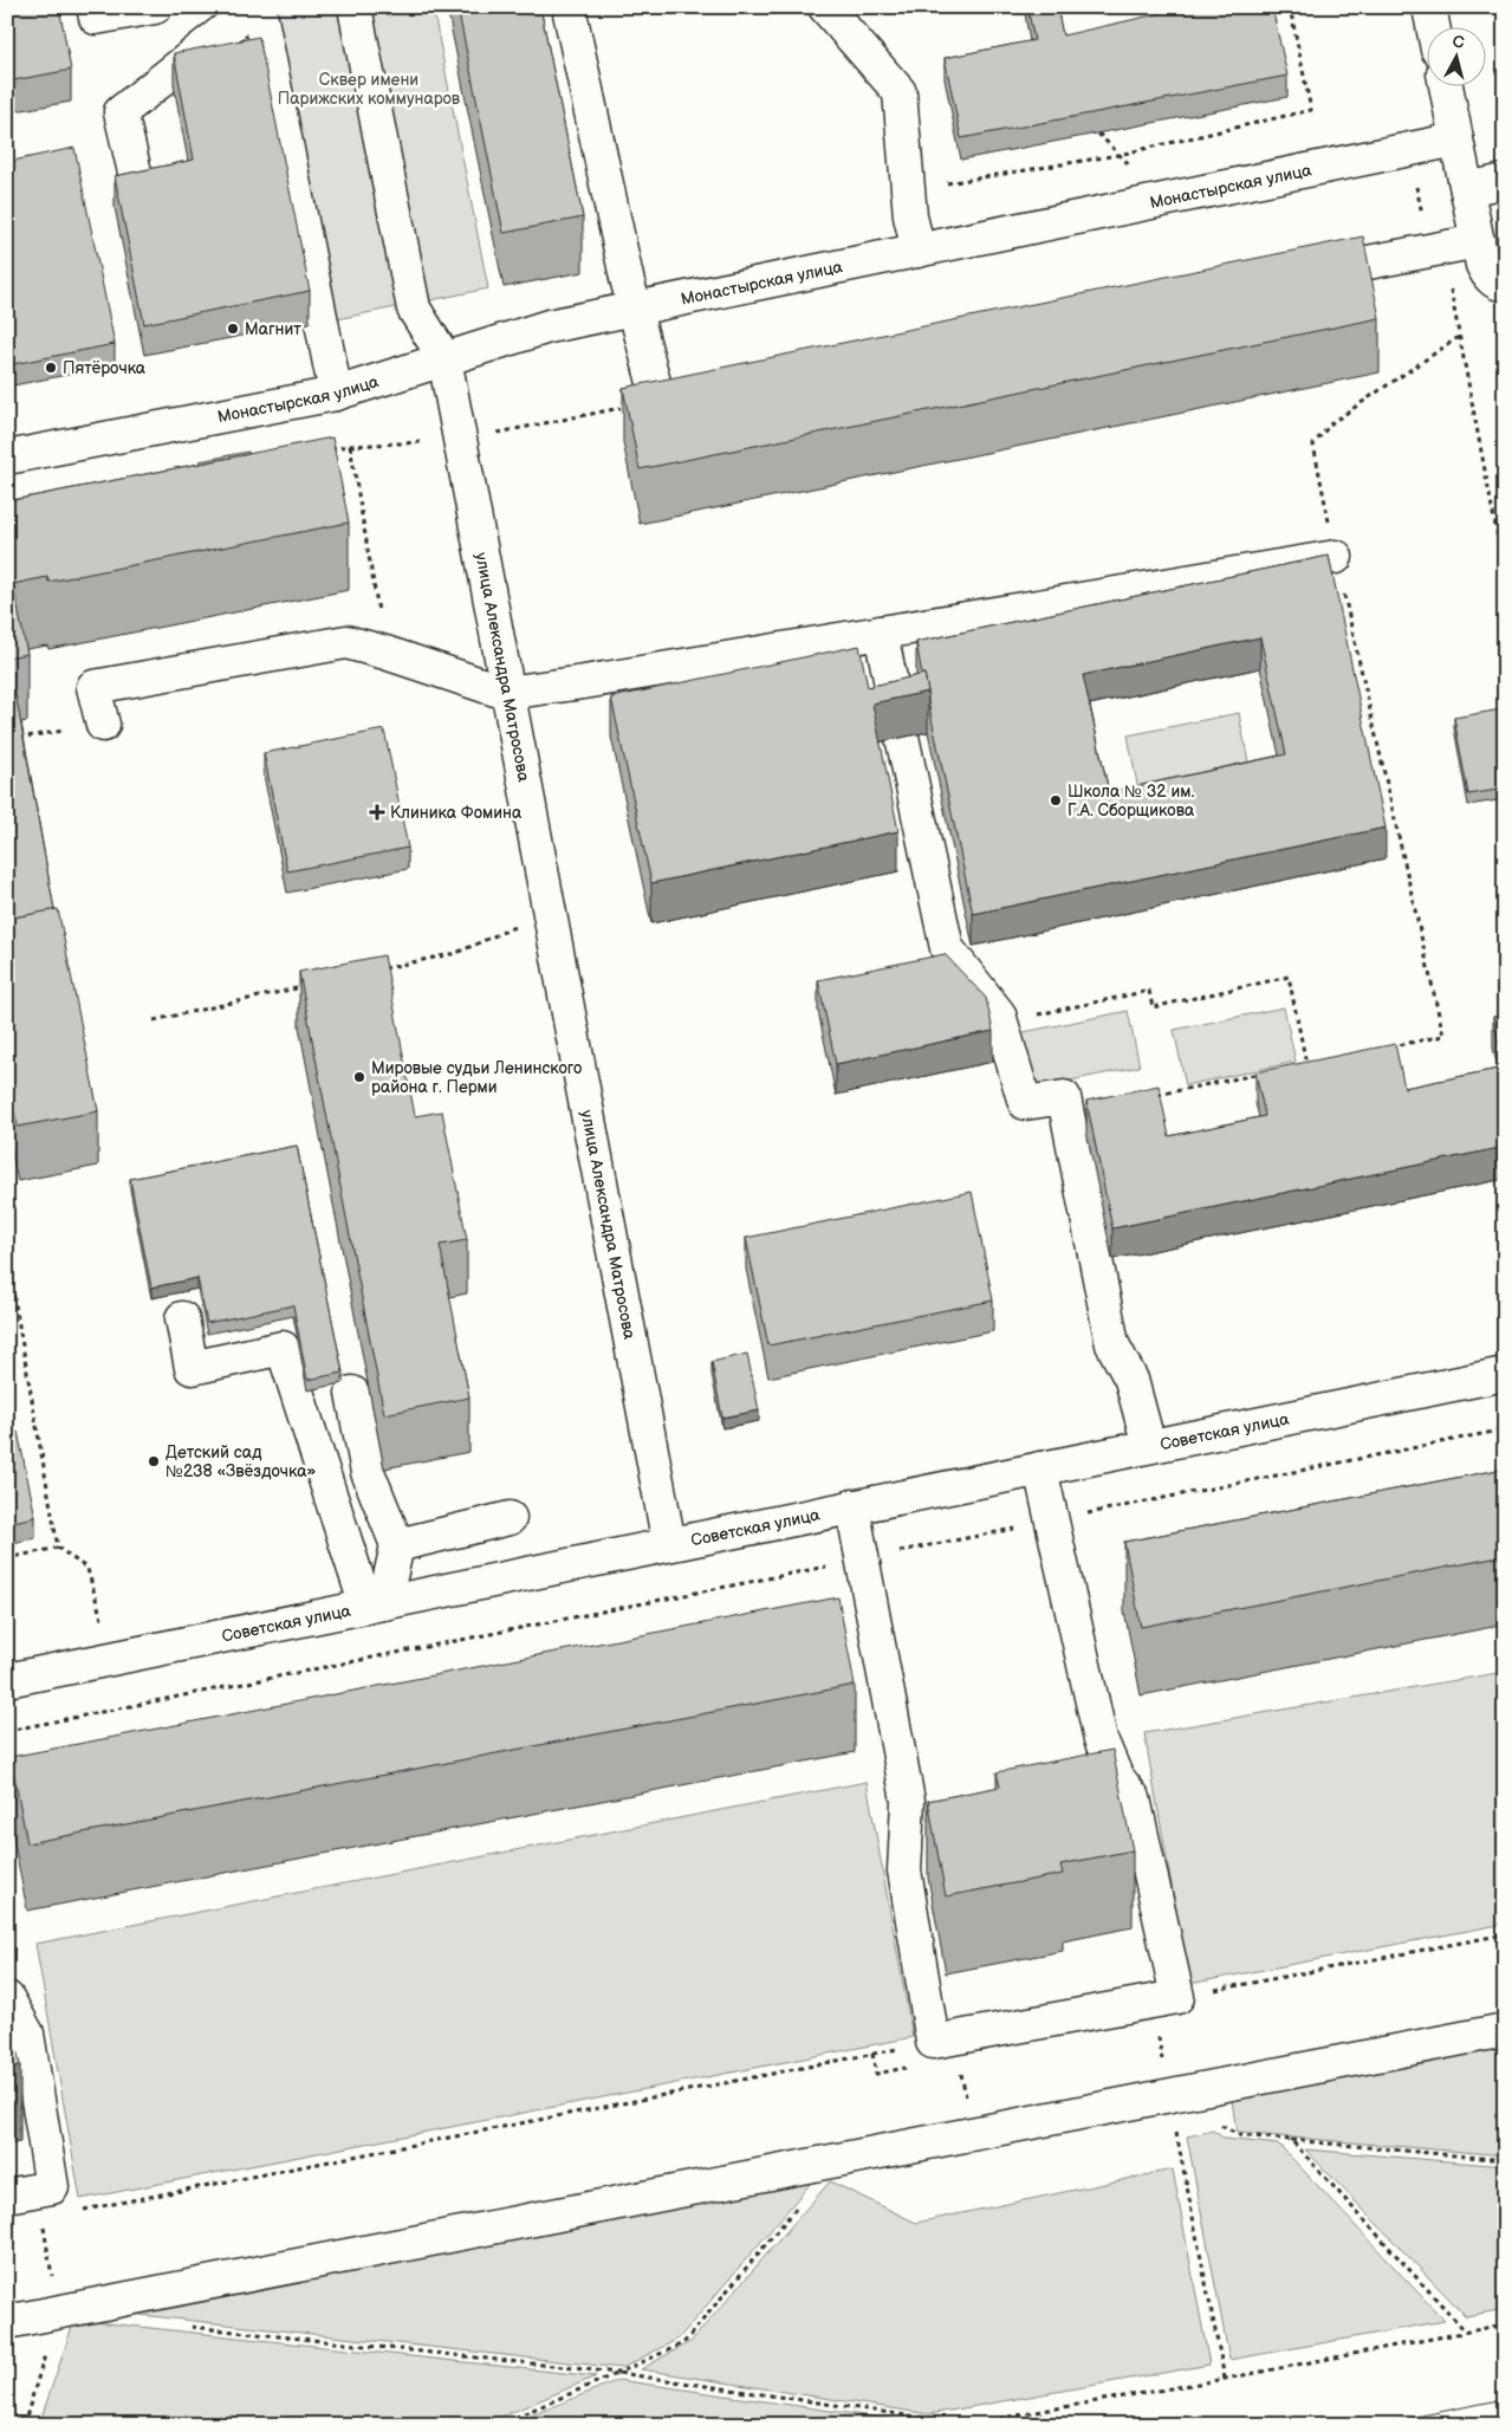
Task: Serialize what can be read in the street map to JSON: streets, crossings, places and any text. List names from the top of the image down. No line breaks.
{"streets":{"street":["Монастырская улица","улица Александра Матросова","Советская улица"]},"crossings":[["Монастырская улица","улица Александра Матросова"],["улица Александра Матросова","Советская улица"]],"parks":["Сквер имени Парижских коммунаров"],"places":{"other":["Магнит","Пятёрочка","Школа № 32 им. Г.А. Сборщикова","Мировые судьи Ленинского района г. Перми","Детский сад №238 «Звёздочка»"],"health":["Клиника Фомина"]},"north":"top"}
